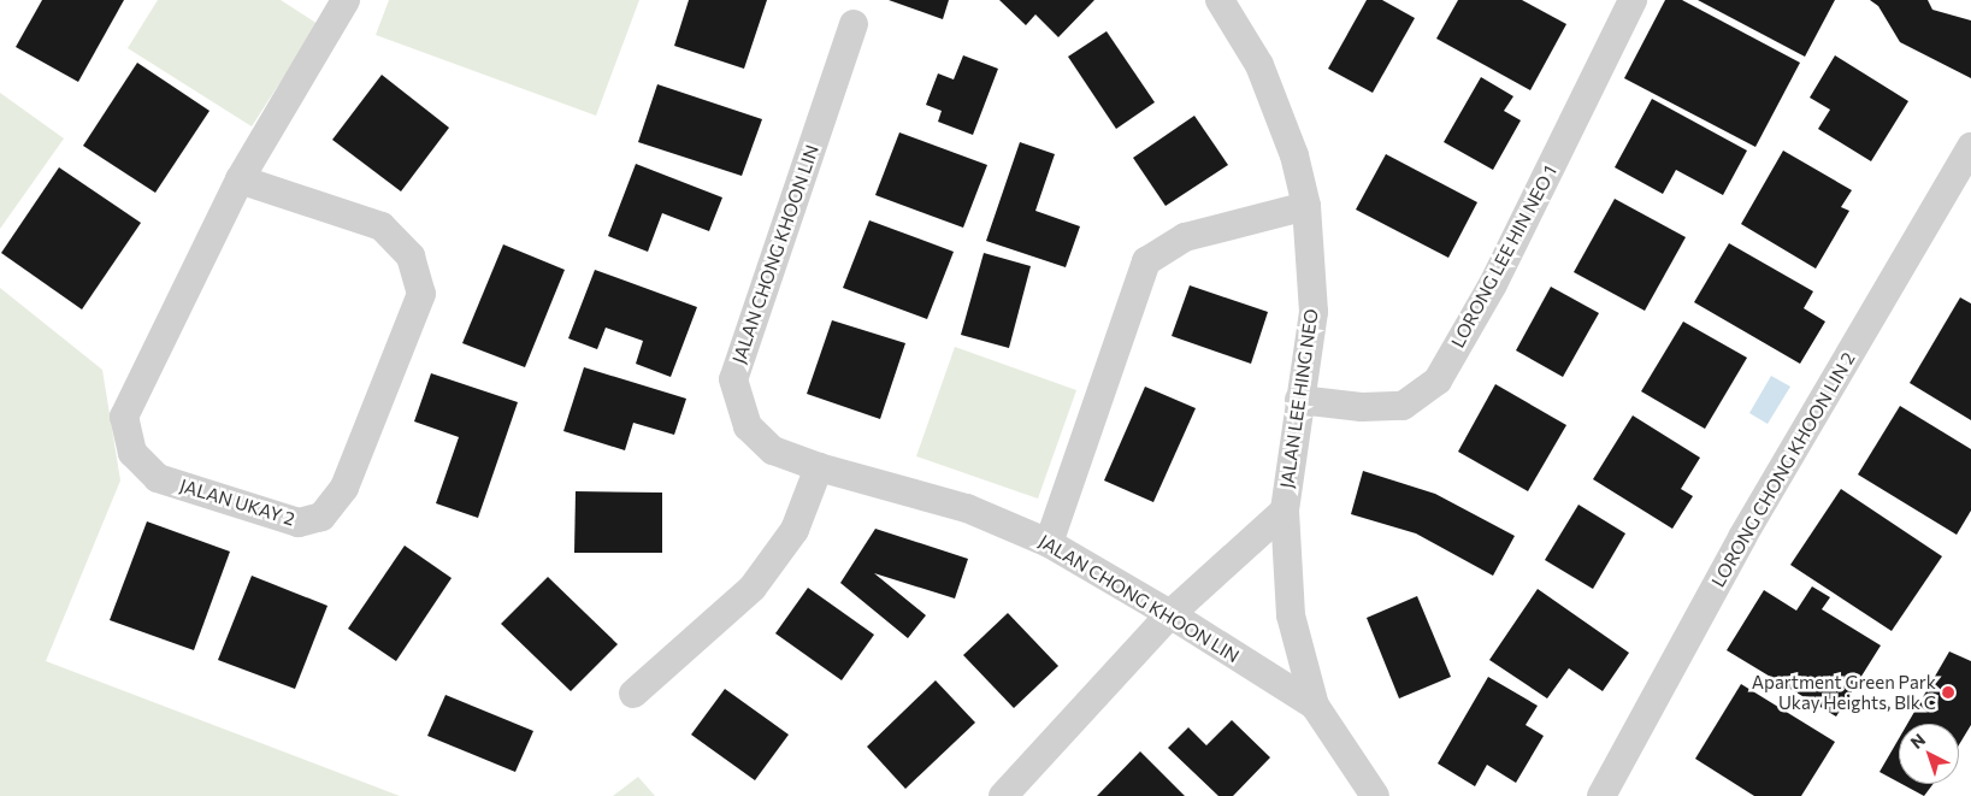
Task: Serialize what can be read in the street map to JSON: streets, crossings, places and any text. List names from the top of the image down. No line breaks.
{"streets":{"street":["JALAN CHONG KHOON LIN","LORONG LEE HIN NEO 1","JALAN LEE HING NEO","LORONG CHONG KHOON LIN 2","JALAN UKAY 2"]},"crossings":[["JALAN CHONG KHOON LIN","JALAN LEE HING NEO"],["LORONG LEE HIN NEO 1","JALAN LEE HING NEO"]],"places":["Apartment Green Park Ukay Heights, Blk C"],"north":"top left"}
